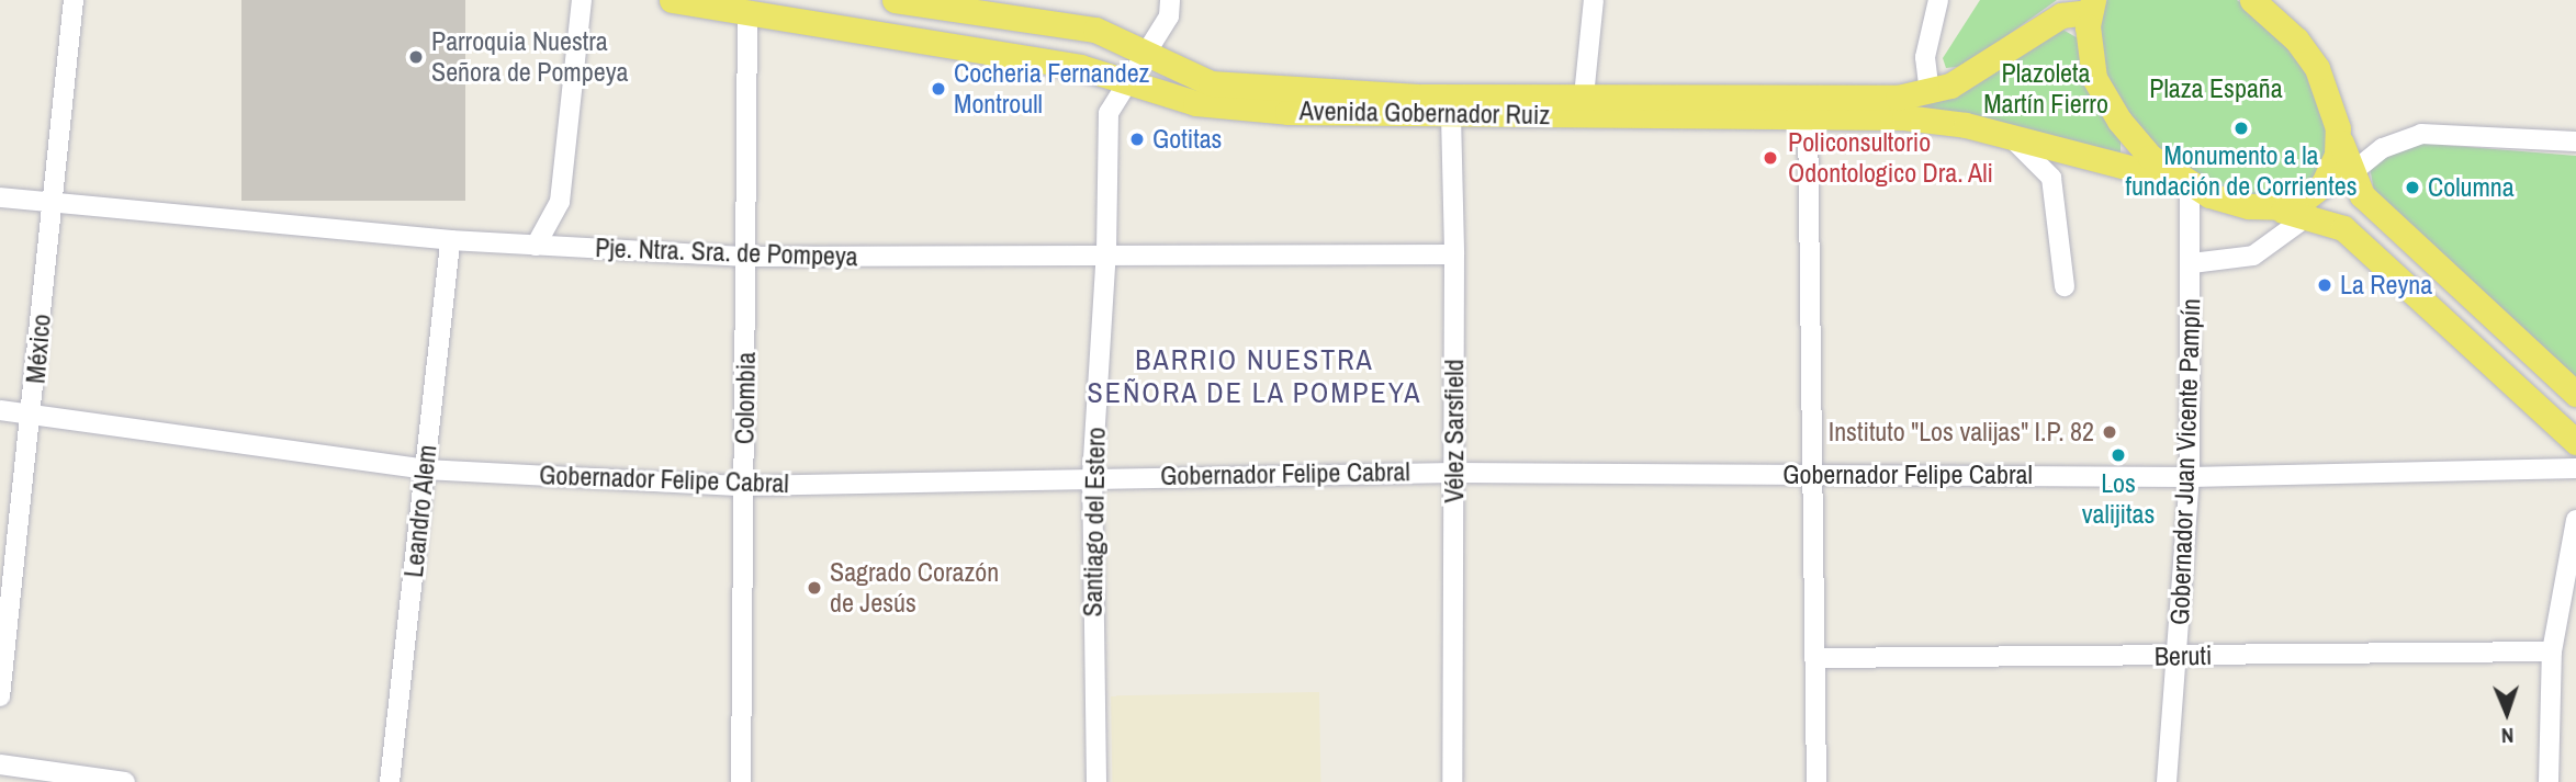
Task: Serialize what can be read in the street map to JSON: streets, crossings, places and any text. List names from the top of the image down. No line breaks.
{"streets":{"main road":["Avenida Gobernador Ruiz"],"street":["Pje. Ntra. Sra. de Pompeya","México","Colombia","Vélez Sarsfield","Gobernador Juan Vicente Pampín","Gobernador Felipe Cabral","Leandro Alem","Santiago del Estero","Beruti"]},"crossings":[["Avenida Gobernador Ruiz","Colombia"],["Avenida Gobernador Ruiz","Vélez Sarsfield"],["Avenida Gobernador Ruiz","Gobernador Juan Vicente Pampín"],["Avenida Gobernador Ruiz","Santiago del Estero"],["Pje. Ntra. Sra. de Pompeya","México"],["Pje. Ntra. Sra. de Pompeya","Colombia"],["Pje. Ntra. Sra. de Pompeya","Vélez Sarsfield"],["Pje. Ntra. Sra. de Pompeya","Leandro Alem"],["Pje. Ntra. Sra. de Pompeya","Santiago del Estero"],["México","Gobernador Felipe Cabral"],["Colombia","Gobernador Felipe Cabral"],["Vélez Sarsfield","Gobernador Felipe Cabral"],["Gobernador Juan Vicente Pampín","Gobernador Felipe Cabral"],["Gobernador Juan Vicente Pampín","Beruti"],["Gobernador Felipe Cabral","Leandro Alem"],["Gobernador Felipe Cabral","Santiago del Estero"]],"districts":["BARRIO NUESTRA SEÑORA DE LA POMPEYA"],"parks":["Plazoleta Martín Fierro","Plaza España"],"places":["Parroquia Nuestra Señora de Pompeya","Cocheria Fernandez Montroull","Monumento a la fundación de Corrientes","Gotitas","Policonsultorio Odontologico Dra. Ali","Columna","La Reyna","Instituto \"Los valijas\" I.P. 82","Los valijitas","Sagrado Corazón de Jesús"],"north":"bottom"}
